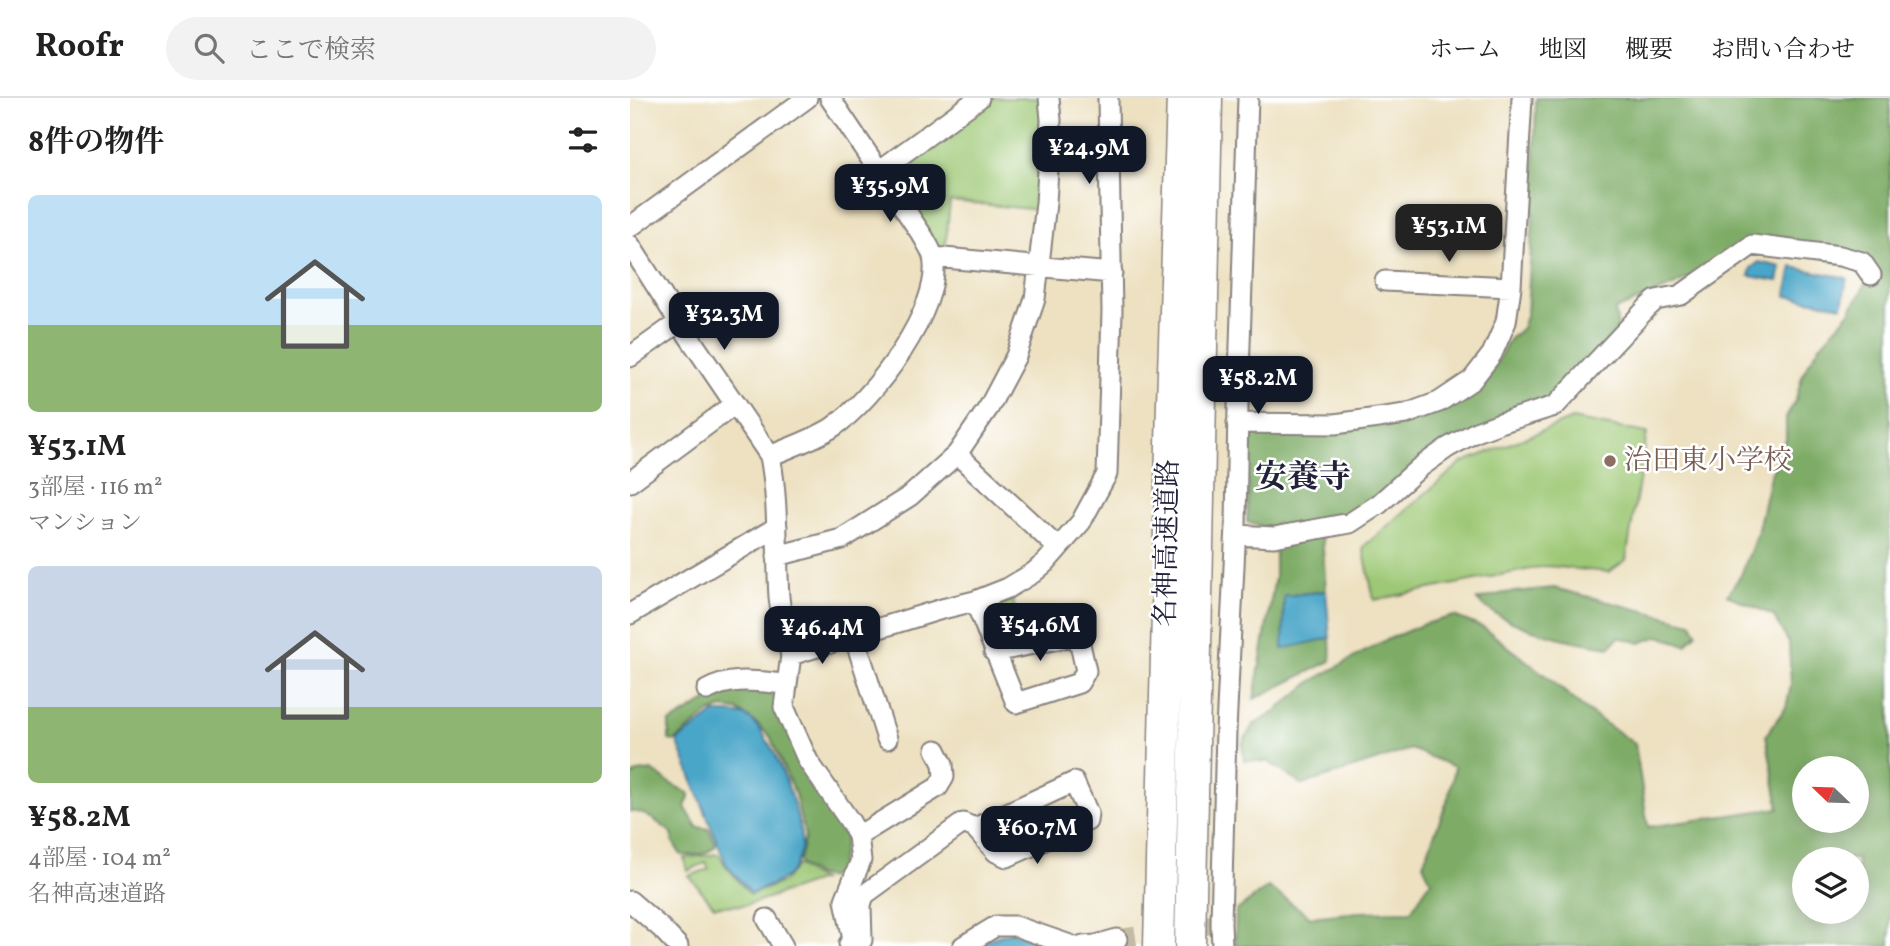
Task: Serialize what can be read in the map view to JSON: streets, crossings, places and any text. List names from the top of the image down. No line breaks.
{"streets":{"highway":["名神高速道路"]},"districts":["安養寺"],"places":["治田東小学校"],"north":"top left","page":{"header":"Roofr","search":"ここで検索","nav":["ホーム","地図","概要","お問い合わせ"],"heading":"8件の物件","price":["¥24.9M","¥35.9M","¥53.1M","¥32.3M","¥58.2M","¥54.6M","¥46.4M","¥60.7M"],"list":[{"name":"¥53.1M","note":"3部屋 · 116 m² · マンション"},{"name":"¥58.2M","note":"4部屋 · 104 m² · 名神高速道路"}]}}
